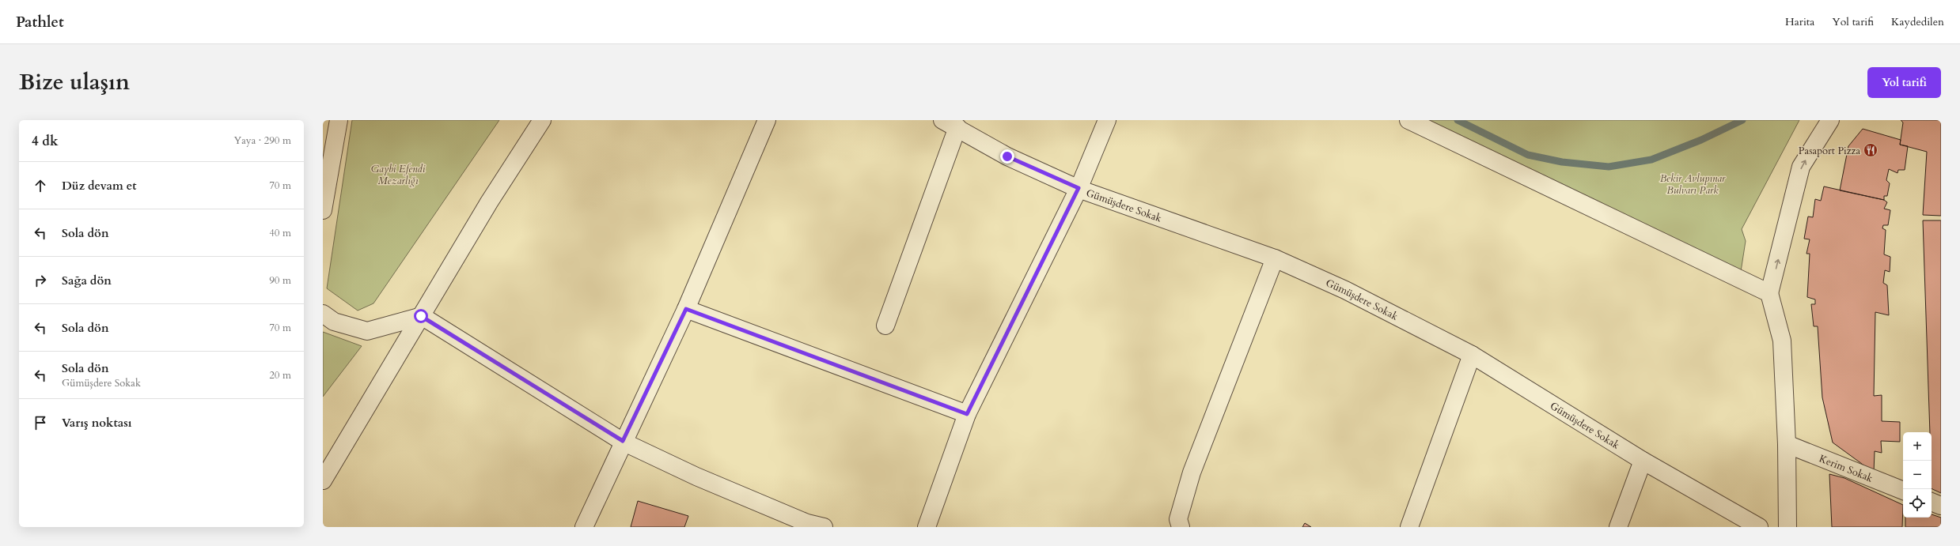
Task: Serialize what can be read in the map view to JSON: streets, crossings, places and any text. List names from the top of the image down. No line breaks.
{"streets":{"street":["Gümüşdere Sokak","Kerim Sokak"]},"parks":["Gaybi Efendi Mezarlığı","Bekir Avlupınar Bulvarı Park"],"places":{"restaurant":["Pasaport Pizza"]},"page":{"header":"Pathlet","nav":["Harita","Yol tarifi","Kaydedilen"],"title":"Bize ulaşın","buttons":"Yol tarifi","heading":["4 dk","Yaya · 290 m"],"list":[["Düz devam et","70 m"],["Sola dön","40 m"],["Sağa dön","90 m"],["Sola dön","70 m"],["Sola dön","Gümüşdere Sokak","20 m"],"Varış noktası"],"map_buttons":["+","−"]}}
